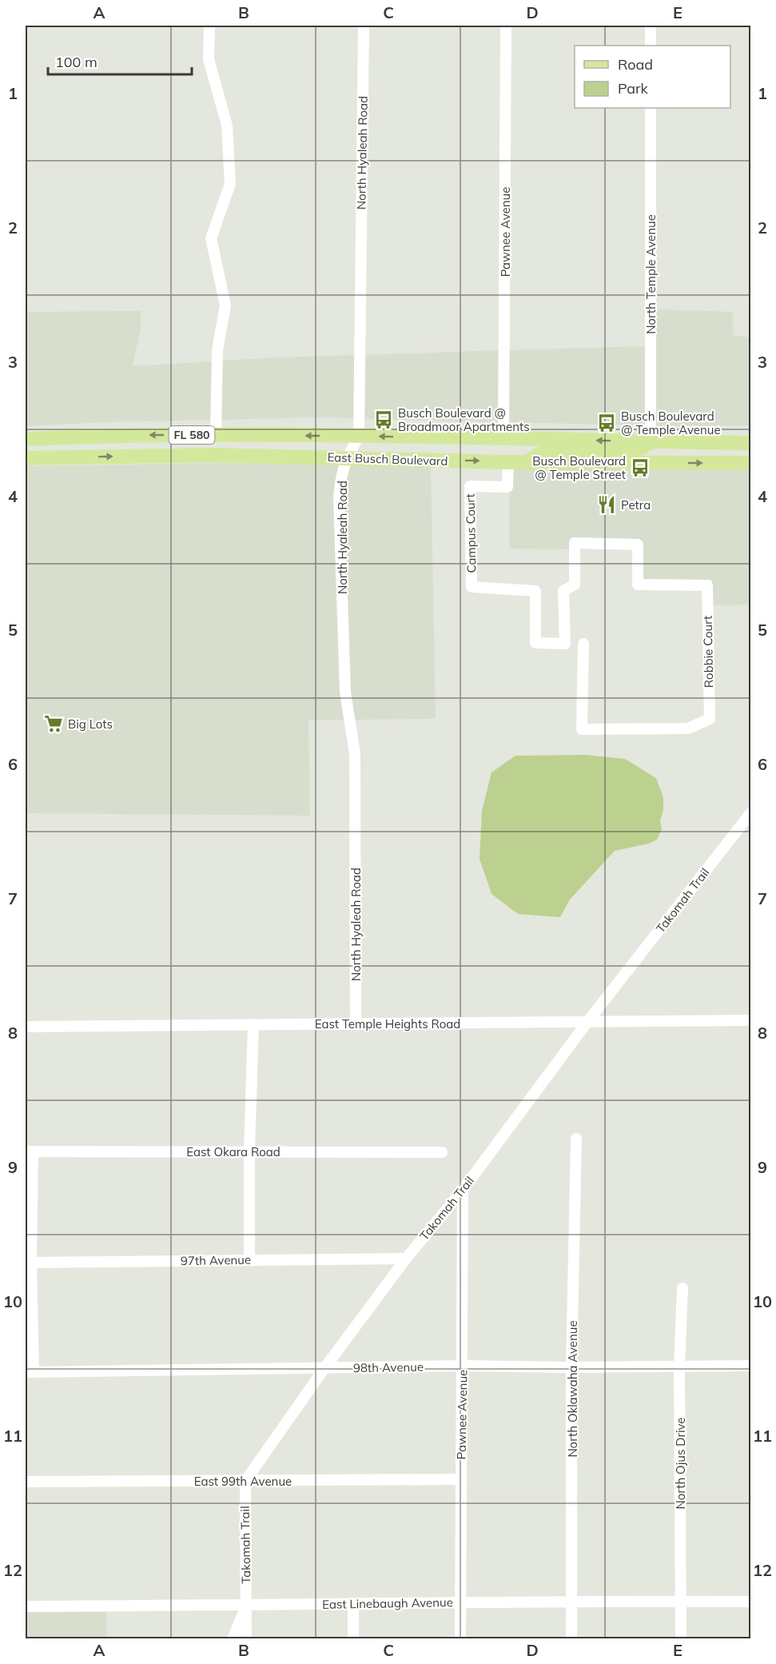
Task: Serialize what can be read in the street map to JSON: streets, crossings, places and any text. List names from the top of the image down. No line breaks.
{"streets":{"main road":["FL 580","East Busch Boulevard"],"street":["North Hyaleah Road","Pawnee Avenue","North Temple Avenue","Campus Court","Robbie Court","Takomah Trail","East Temple Heights Road","East Okara Road","97th Avenue","98th Avenue","North Oklawaha Avenue","North Ojus Drive","East 99th Avenue","East Linebaugh Avenue"]},"crossings":[["North Hyaleah Road","East Busch Boulevard"],["North Hyaleah Road","East Temple Heights Road"],["Pawnee Avenue","East Busch Boulevard"],["Pawnee Avenue","Takomah Trail"],["Pawnee Avenue","98th Avenue"],["Pawnee Avenue","East 99th Avenue"],["Pawnee Avenue","East Linebaugh Avenue"],["North Temple Avenue","East Busch Boulevard"],["East Busch Boulevard","Campus Court"],["Campus Court","Robbie Court"],["Takomah Trail","East Temple Heights Road"],["Takomah Trail","97th Avenue"],["Takomah Trail","98th Avenue"],["Takomah Trail","East 99th Avenue"],["Takomah Trail","East Linebaugh Avenue"],["98th Avenue","North Oklawaha Avenue"],["98th Avenue","North Ojus Drive"],["North Oklawaha Avenue","East Linebaugh Avenue"],["North Ojus Drive","East Linebaugh Avenue"]],"places":{"bus stop":["Busch Boulevard @ Broadmoor Apartments","Busch Boulevard @ Temple Avenue","Busch Boulevard @ Temple Street"],"restaurant":["Petra"],"supermarket":["Big Lots"]},"legend":["Road","Park"],"scale_bar":"100 m","grid":{"columns":["A","B","C","D","E"],"rows":["1","2","3","4","5","6","7","8","9","10","11","12"]}}
